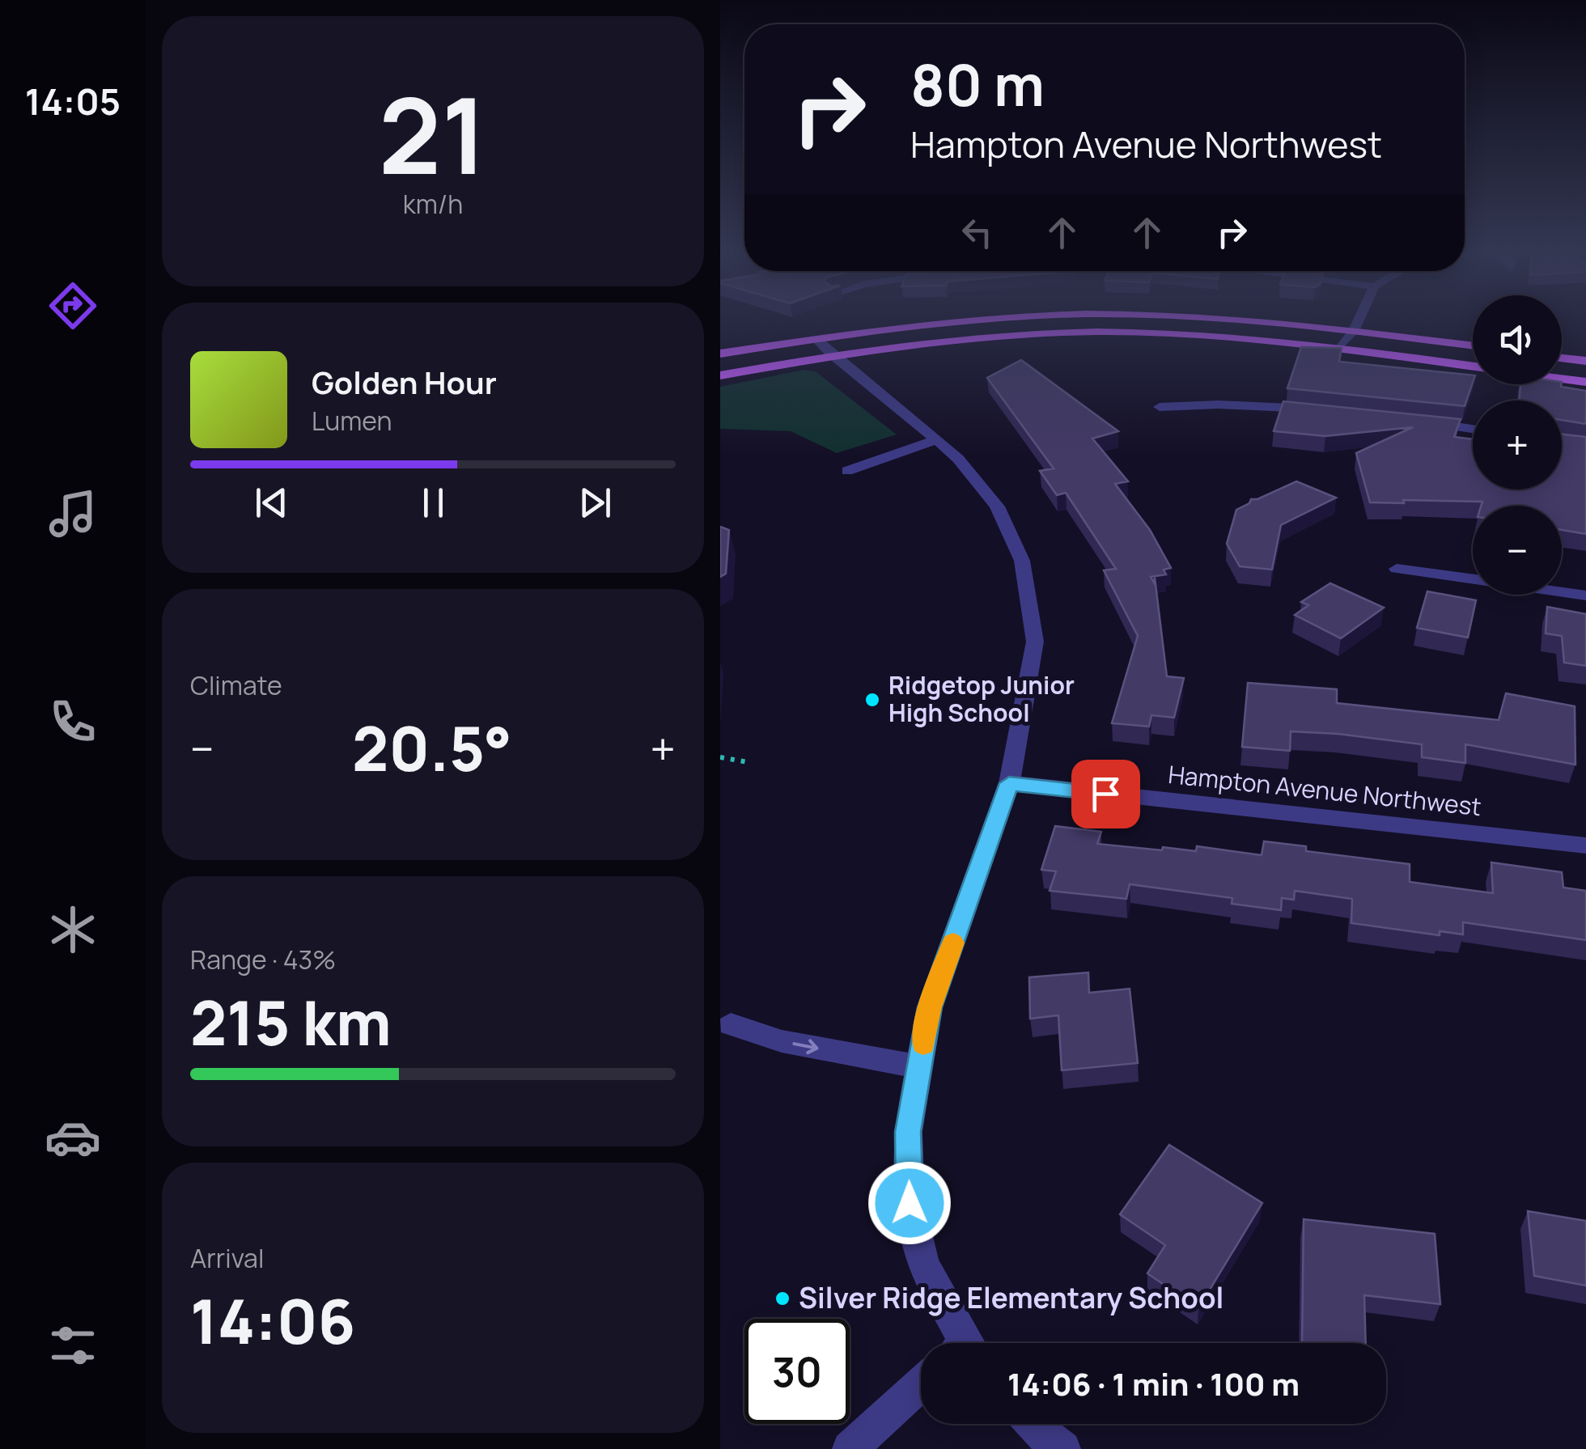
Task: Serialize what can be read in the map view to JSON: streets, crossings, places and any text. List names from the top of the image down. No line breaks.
{"streets":{"street":["Hampton Avenue Northwest"]},"places":["Ridgetop Junior High School","Silver Ridge Elementary School"],"page":{"tabs":"14:05","tile":[["21","km/h"],"Climate",["Range · 43%","215 km"],["Arrival","14:06"]],"turn":["80 m","Hampton Avenue Northwest"],"map_buttons":["+","−"],"song":["Golden Hour","Lumen"],"heat":["−","20.5°","+"],"limit":"30","trip":"14:06 · 1 min · 100 m"}}
